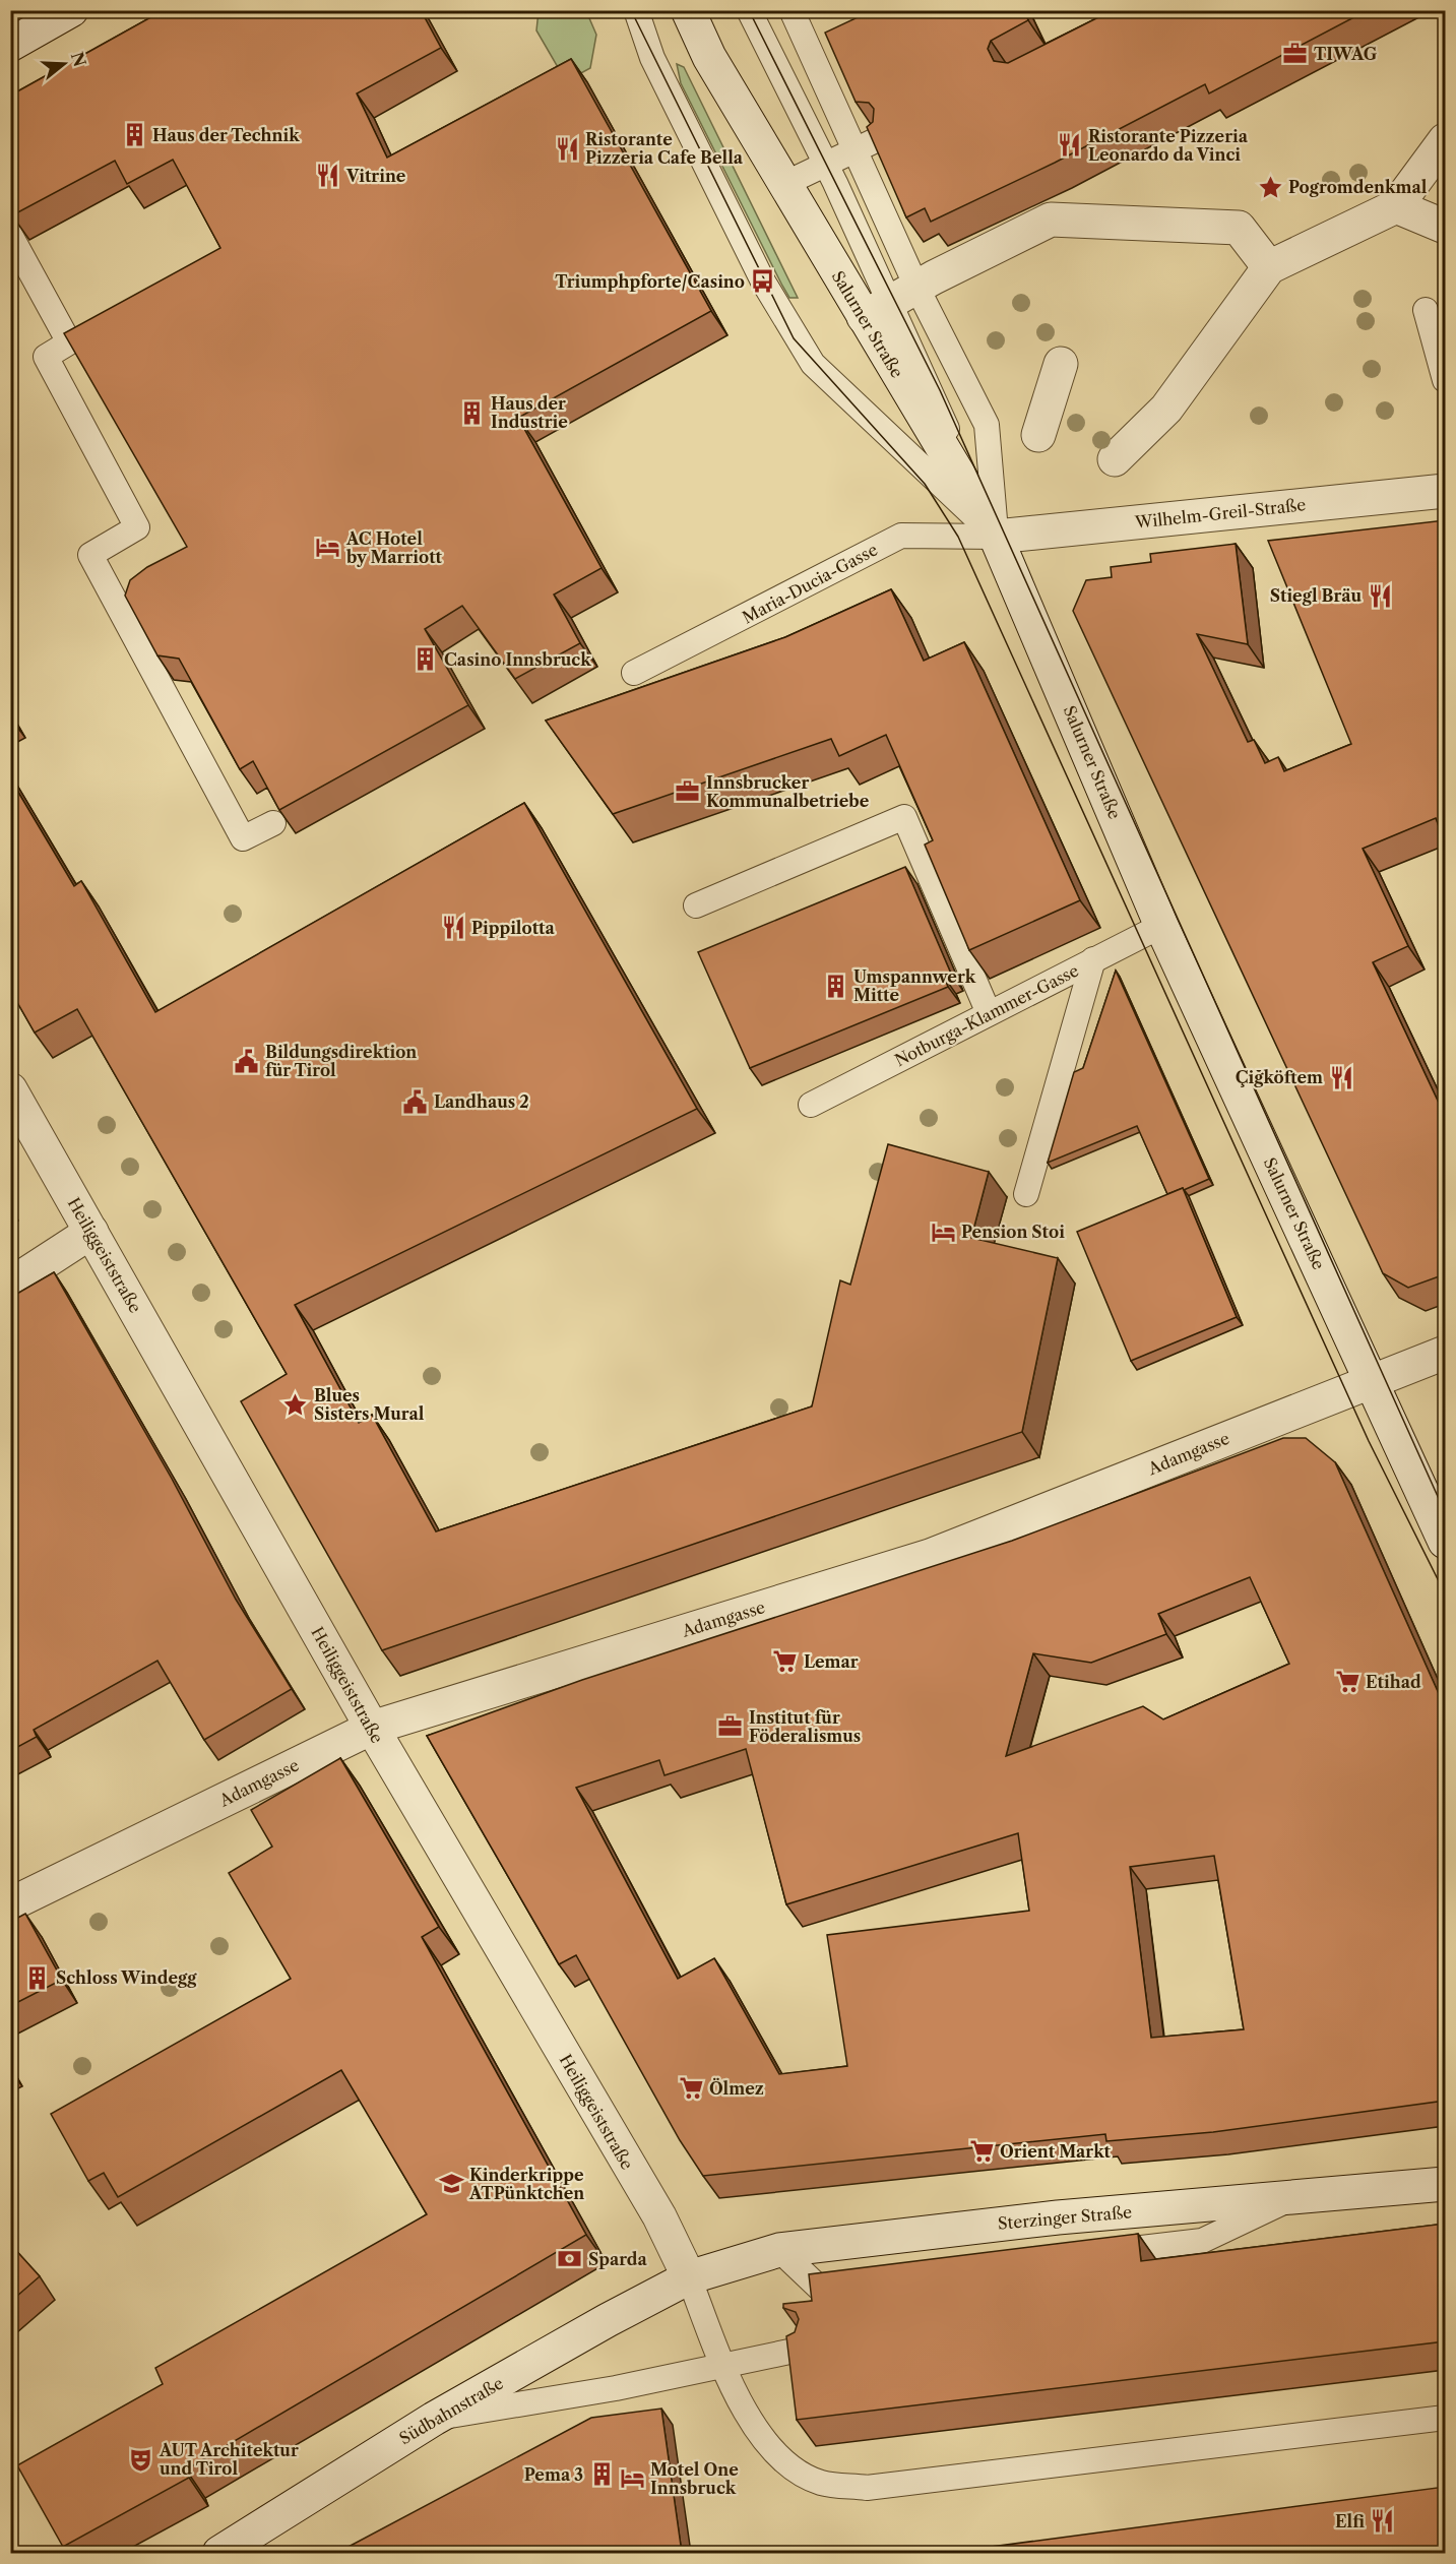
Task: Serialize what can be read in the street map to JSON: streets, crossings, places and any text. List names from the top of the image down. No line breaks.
{"streets":{"street":["Salurner Straße","Wilhelm-Greil-Straße","Heiliggeiststraße","Adamgasse","Sterzinger Straße","Südbahnstraße"],"lane":["Maria-Ducia-Gasse","Notburga-Klammer-Gasse"]},"crossings":[["Salurner Straße","Wilhelm-Greil-Straße"],["Salurner Straße","Maria-Ducia-Gasse"],["Salurner Straße","Notburga-Klammer-Gasse"],["Salurner Straße","Adamgasse"],["Wilhelm-Greil-Straße","Maria-Ducia-Gasse"],["Heiliggeiststraße","Adamgasse"],["Heiliggeiststraße","Sterzinger Straße"],["Heiliggeiststraße","Südbahnstraße"],["Sterzinger Straße","Südbahnstraße"]],"places":{"office":["TIWAG","Innsbrucker Kommunalbetriebe","Institut für Föderalismus"],"building":["Haus der Technik","Haus der Industrie","Casino Innsbruck","Umspannwerk Mitte","Schloss Windegg","Pema 3"],"restaurant":["Ristorante Pizzeria Leonardo da Vinci","Ristorante Pizzeria Cafe Bella","Vitrine","Stiegl Bräu","Pippilotta","Çiğköftem","Elfi"],"place":["Pogromdenkmal","Blues Sisters Mural"],"bus stop":["Triumphpforte/Casino"],"hotel":["AC Hotel by Marriott","Pension Stoi","Motel One Innsbruck"],"public building":["Bildungsdirektion für Tirol","Landhaus 2"],"supermarket":["Lemar","Etihad","Ölmez","Orient Markt"],"school or university":["Kinderkrippe ATPünktchen"],"bank":["Sparda"],"theatre":["AUT Architektur und Tirol"]},"north":"right"}
